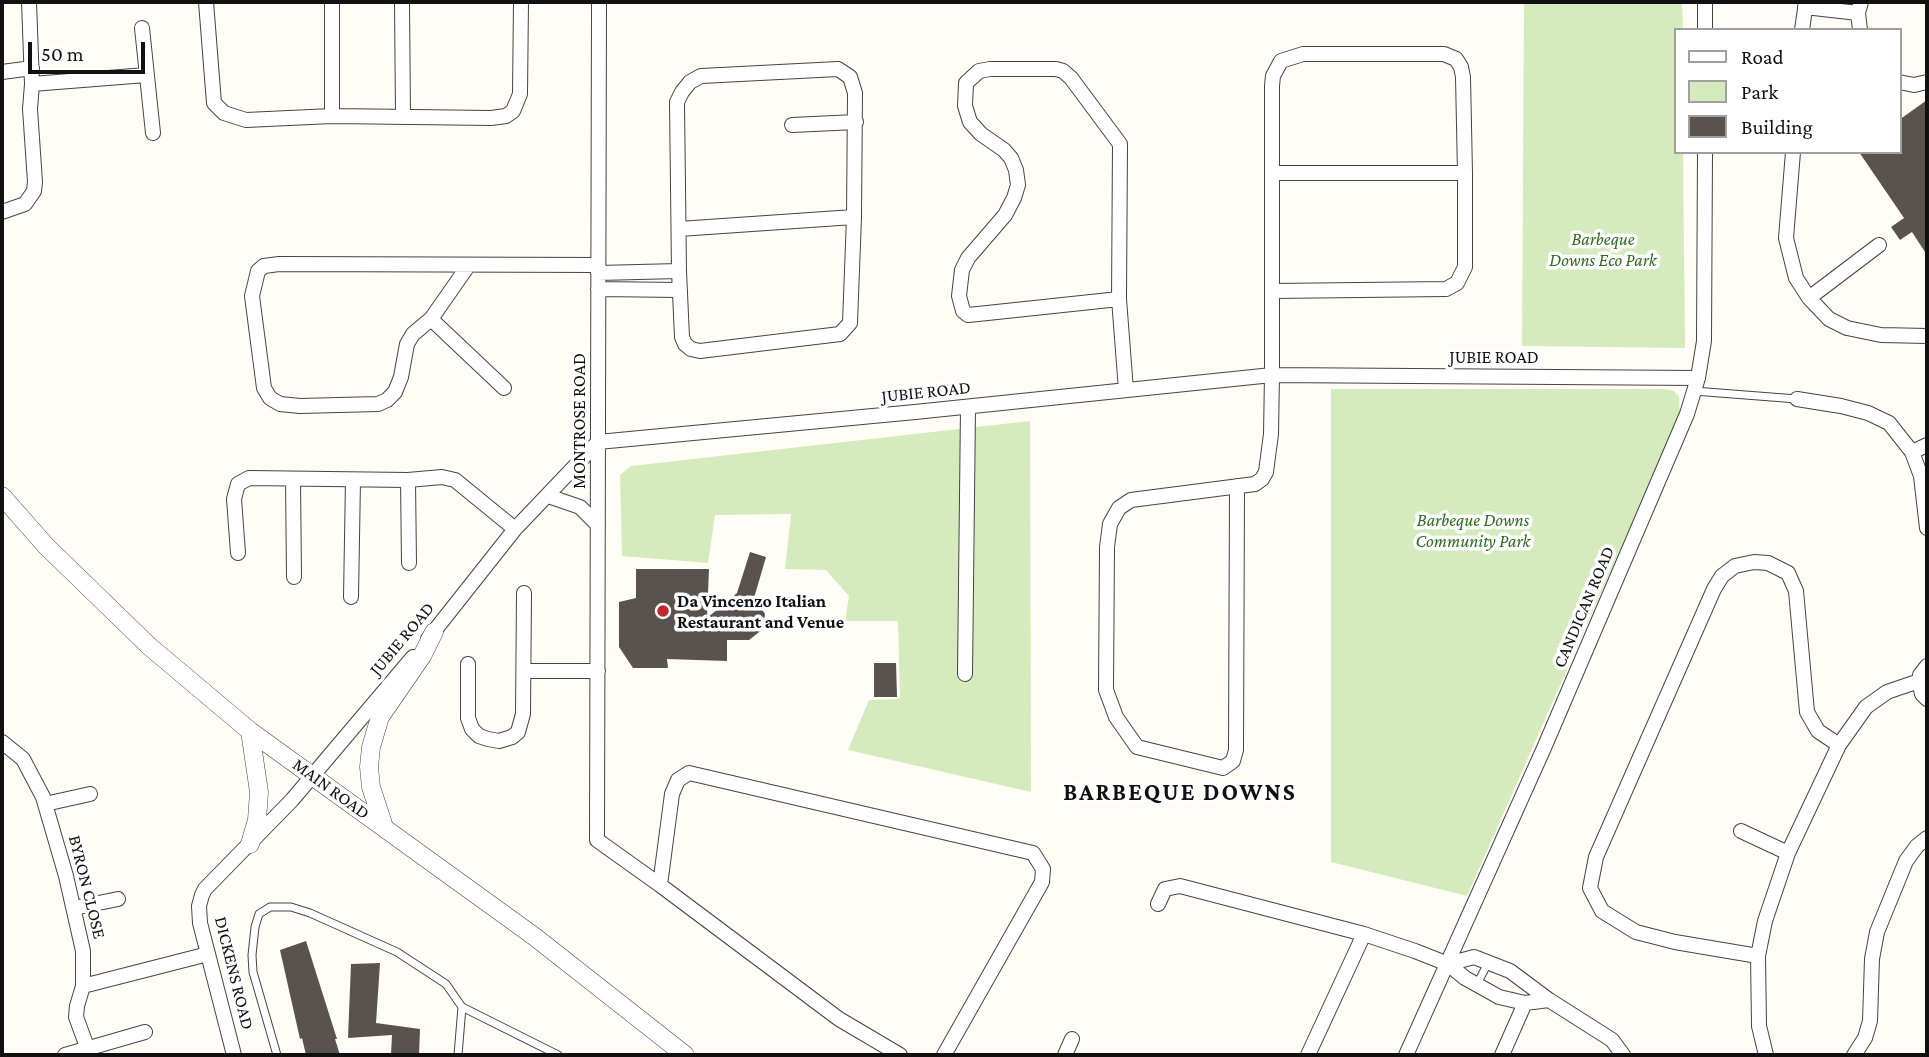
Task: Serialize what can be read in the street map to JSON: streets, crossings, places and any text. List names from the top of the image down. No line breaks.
{"streets":{"street":["JUBIE ROAD","MONTROSE ROAD","CANDICAN ROAD","MAIN ROAD","BYRON CLOSE","DICKENS ROAD"]},"crossings":[["JUBIE ROAD","MONTROSE ROAD"],["JUBIE ROAD","CANDICAN ROAD"],["JUBIE ROAD","MAIN ROAD"],["JUBIE ROAD","DICKENS ROAD"],["MAIN ROAD","DICKENS ROAD"]],"districts":["BARBEQUE DOWNS"],"parks":["Barbeque Downs Eco Park","Barbeque Downs Community Park"],"places":["Da Vincenzo Italian Restaurant and Venue"],"legend":["Road","Park","Building"],"scale_bar":"50 m"}
